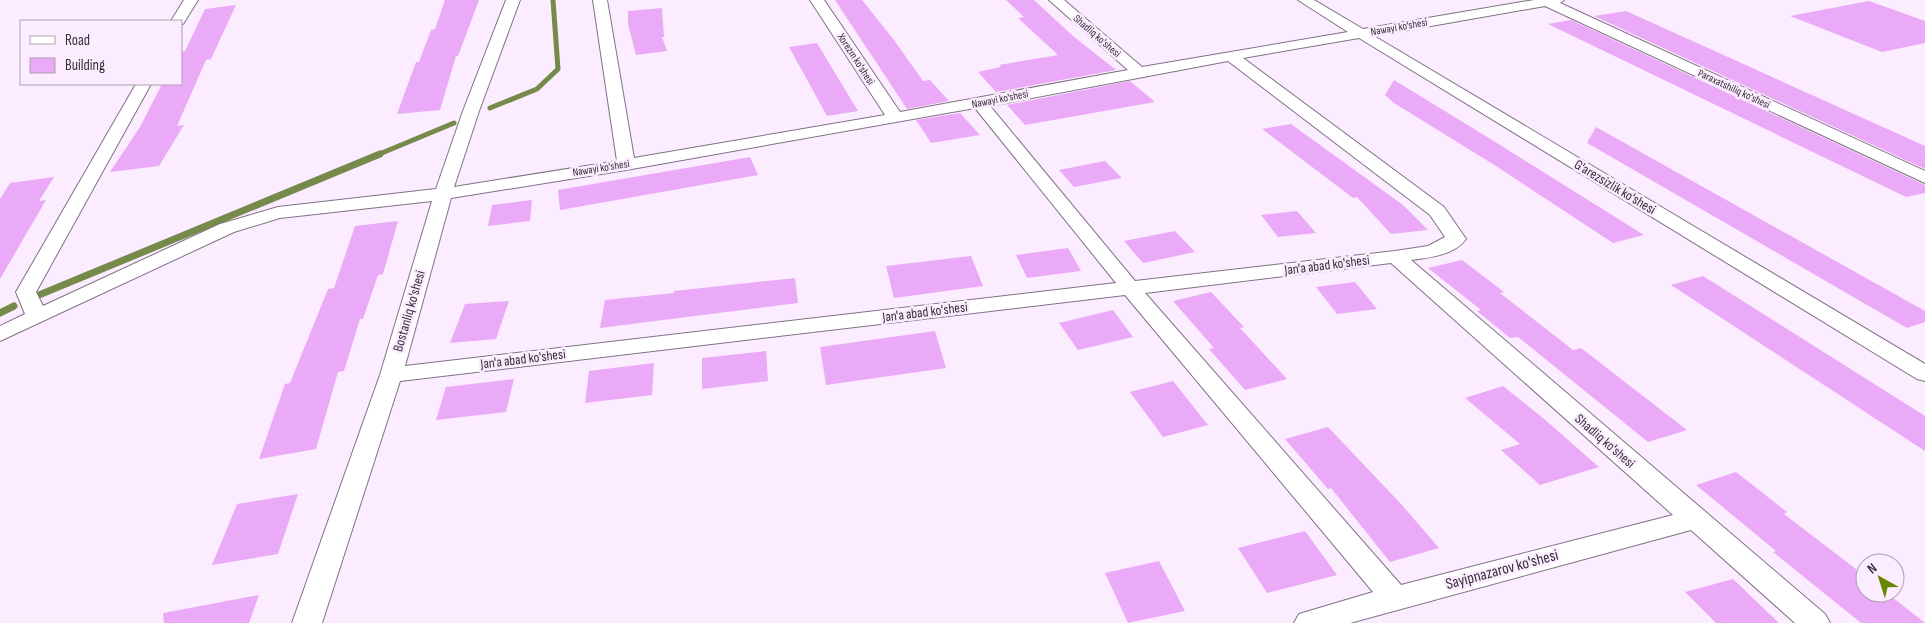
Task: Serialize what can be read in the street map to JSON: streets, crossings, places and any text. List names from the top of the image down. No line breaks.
{"streets":{"street":["Nawayi ko'shesi","Shadliq ko'shesi","Xorezm ko'shesi","Paraxatshiliq ko'shesi","G'arezsizlik ko'shesi","Jan'a abad ko'shesi","Bostanliq ko'shesi","Sayipnazarov ko'shesi"]},"crossings":[["Nawayi ko'shesi","Shadliq ko'shesi"],["Nawayi ko'shesi","Xorezm ko'shesi"],["Nawayi ko'shesi","Paraxatshiliq ko'shesi"],["Nawayi ko'shesi","G'arezsizlik ko'shesi"],["Nawayi ko'shesi","Jan'a abad ko'shesi"],["Nawayi ko'shesi","Bostanliq ko'shesi"],["Shadliq ko'shesi","Jan'a abad ko'shesi"],["Shadliq ko'shesi","Sayipnazarov ko'shesi"],["Jan'a abad ko'shesi","Bostanliq ko'shesi"]],"legend":["Road","Building"],"north":"top left"}
